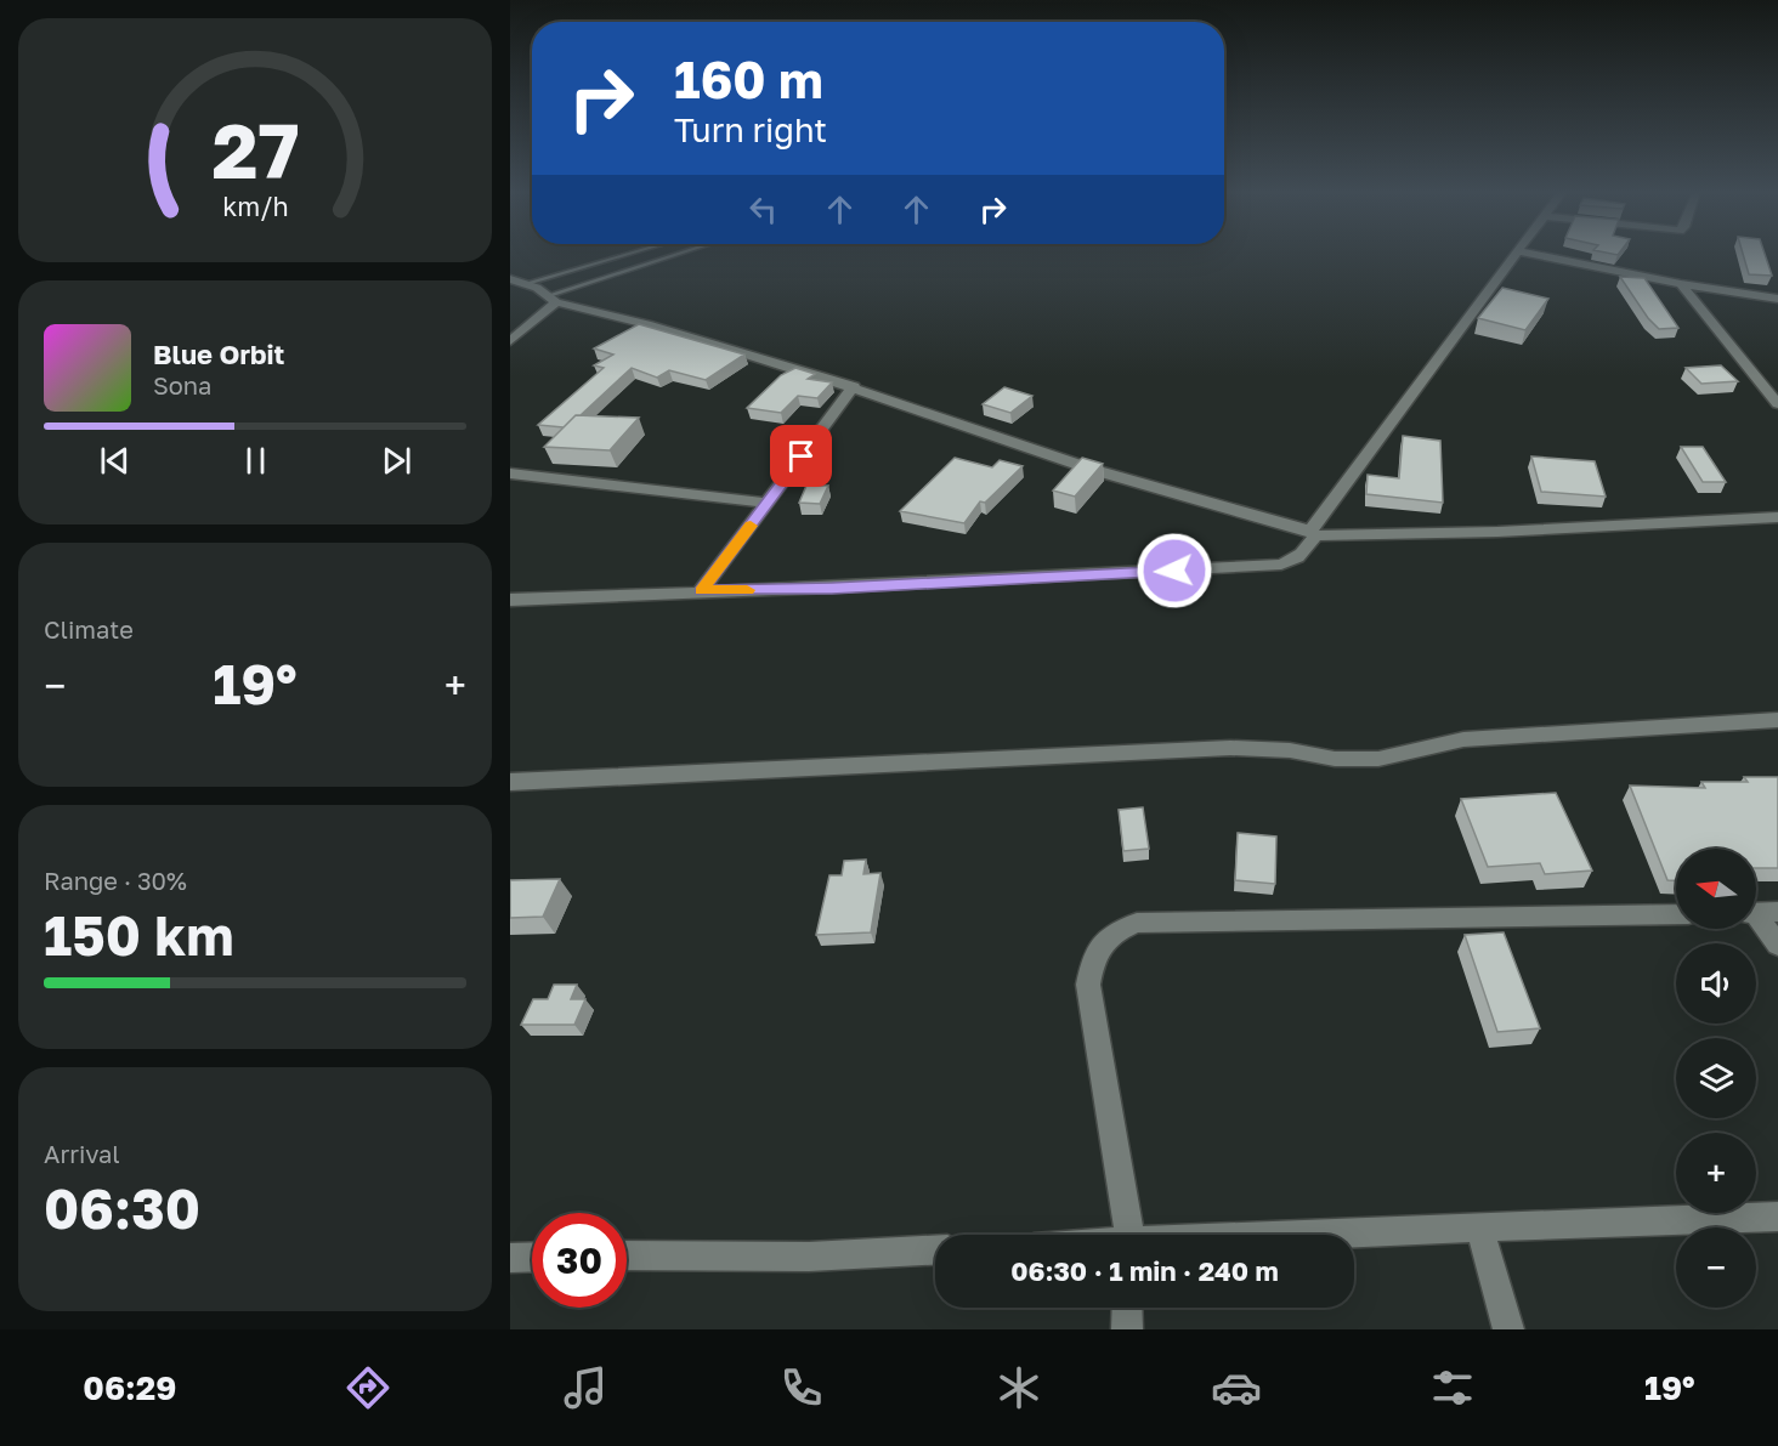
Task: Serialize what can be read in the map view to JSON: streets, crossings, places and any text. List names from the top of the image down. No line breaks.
{"north":"left","page":{"turn":["160 m","Turn right"],"song":["Blue Orbit","Sona"],"tile":["Climate",["Range · 30%","150 km"],["Arrival","06:30"]],"heat":["−","19°","+"],"map_buttons":["+","−"],"limit":"30","trip":"06:30 · 1 min · 240 m","tabs":["06:29","19°"],"gauge":["27","km/h"]}}
